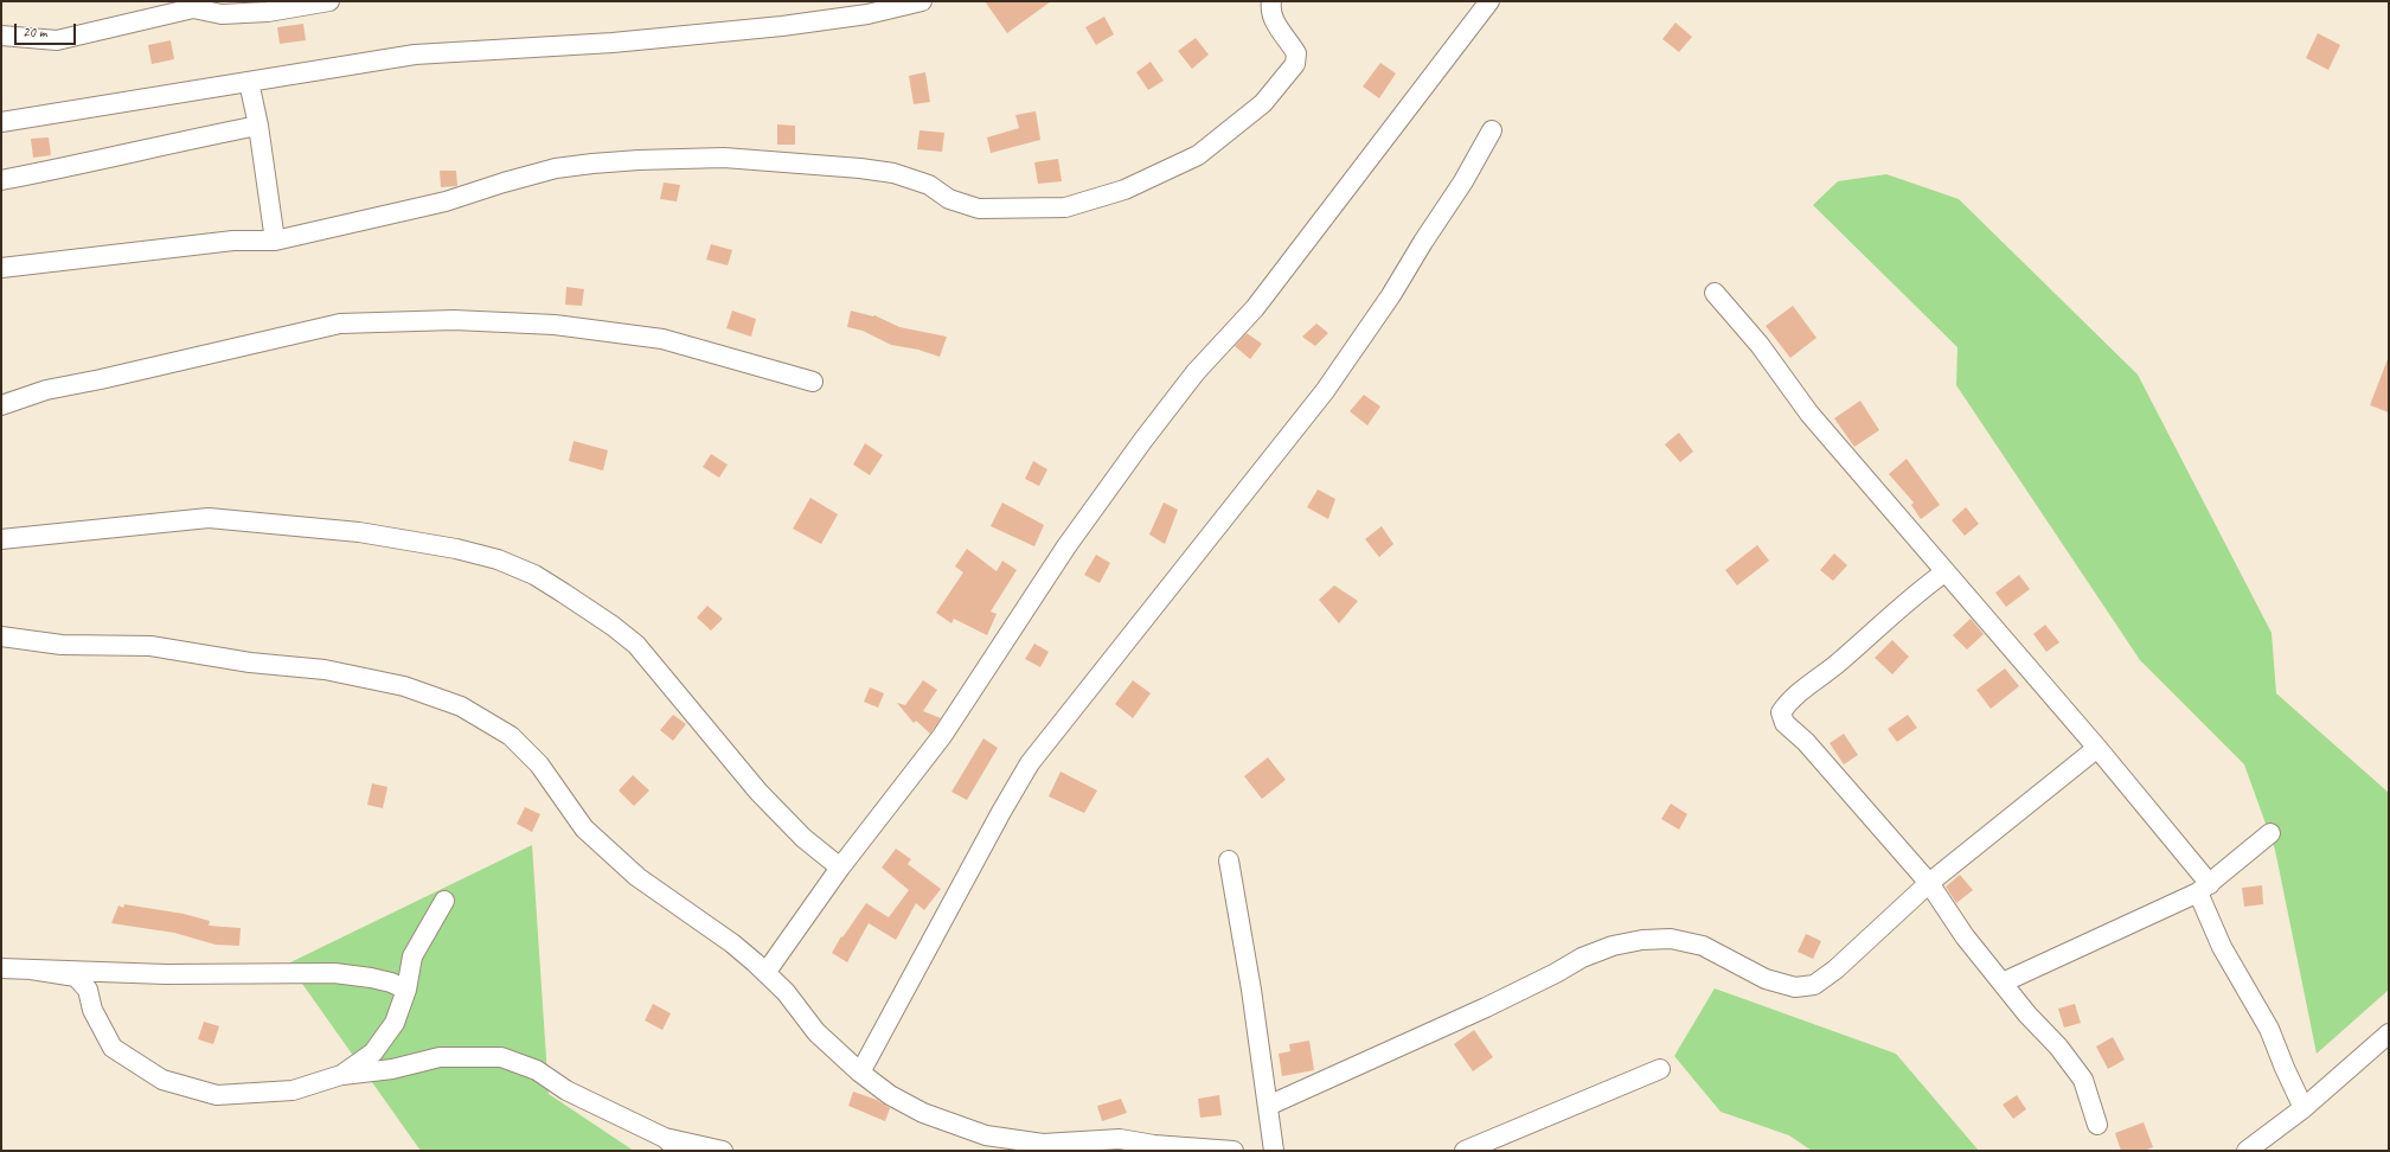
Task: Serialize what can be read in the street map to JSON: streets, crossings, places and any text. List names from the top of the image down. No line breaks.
{"scale_bar":"20 m"}
